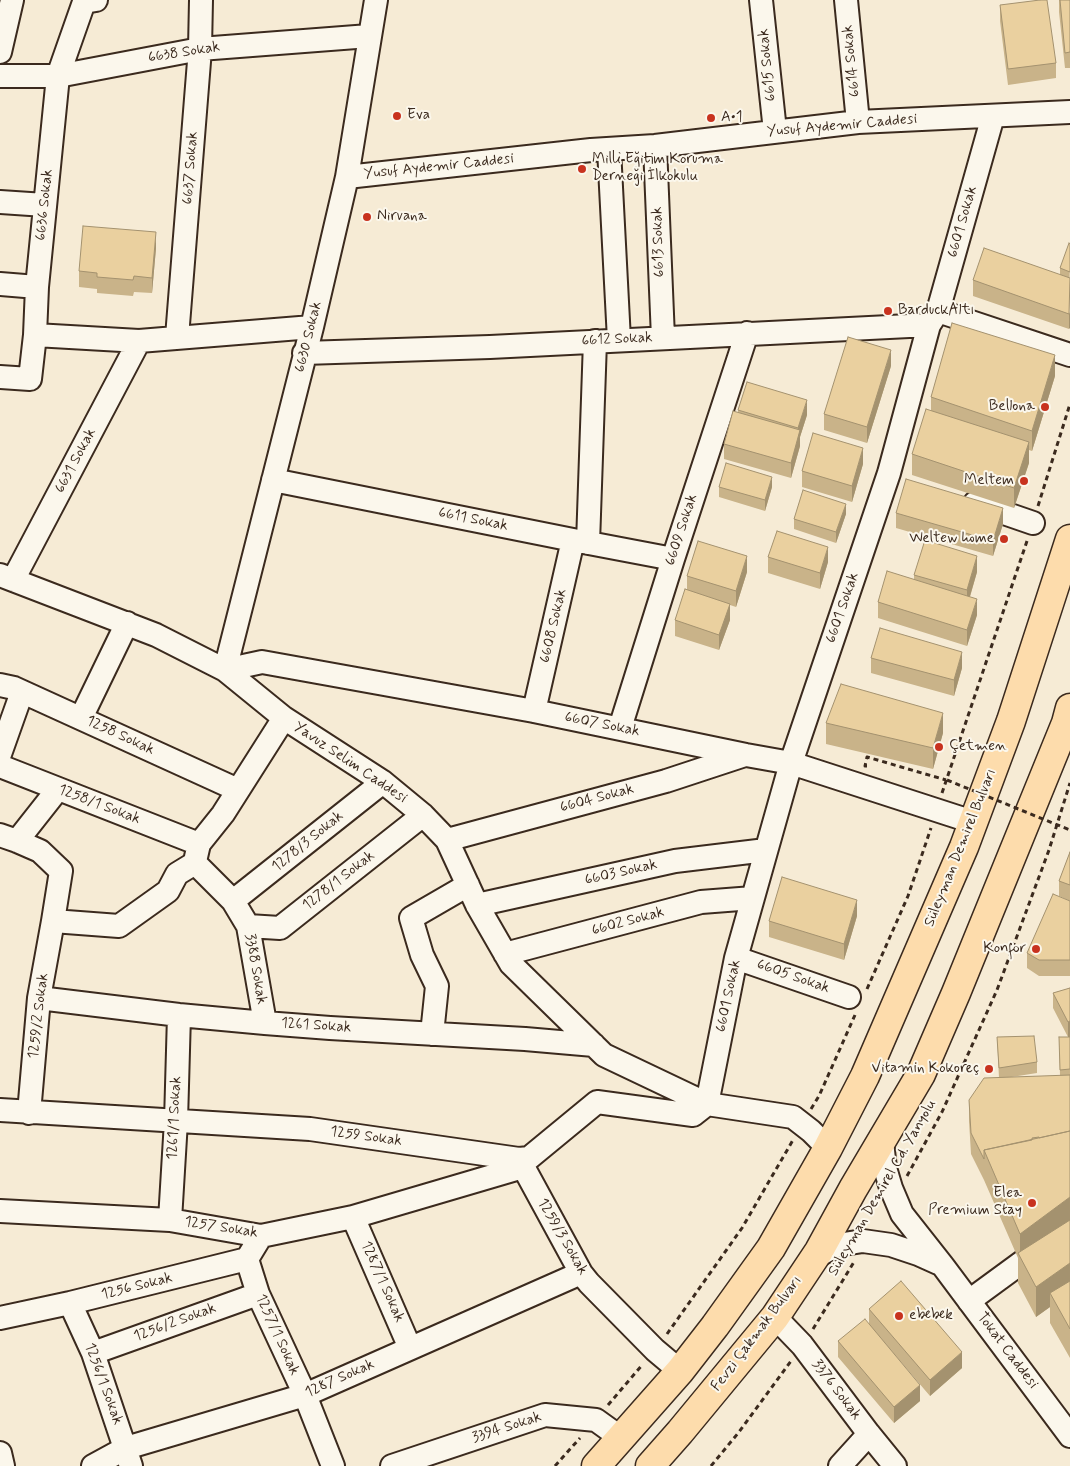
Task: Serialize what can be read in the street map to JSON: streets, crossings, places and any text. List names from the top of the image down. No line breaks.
{"streets":{"main road":["Süleyman Demirel Bulvarı","Fevzi Çakmak Bulvarı"],"street":["6638 Sokak","6614 Sokak","6615 Sokak","Yusuf Aydemir Caddesi","6637 Sokak","6636 Sokak","6601 Sokak","6613 Sokak","6630 Sokak","6612 Sokak","6631 Sokak","6611 Sokak","6609 Sokak","6608 Sokak","6607 Sokak","1258 Sokak","Yavuz Selim Caddesi","6604 Sokak","1258/1 Sokak","1278/3 Sokak","6603 Sokak","1278/1 Sokak","6602 Sokak","3388 Sokak","6605 Sokak","1259/2 Sokak","1261 Sokak","1261/1 Sokak","1259 Sokak","1257 Sokak","1259/3 Sokak","1287/1 Sokak","1256 Sokak","1256/2 Sokak","1257/1 Sokak","Tokat Caddesi","1287 Sokak","1256/1 Sokak","3376 Sokak","3394 Sokak"],"path":["Süleyman Demirel Cd. Yanyolu"]},"crossings":[["6638 Sokak","6637 Sokak"],["6638 Sokak","6636 Sokak"],["6638 Sokak","6630 Sokak"],["6614 Sokak","Yusuf Aydemir Caddesi"],["6615 Sokak","Yusuf Aydemir Caddesi"],["Yusuf Aydemir Caddesi","6601 Sokak"],["Yusuf Aydemir Caddesi","6613 Sokak"],["Yusuf Aydemir Caddesi","6630 Sokak"],["6601 Sokak","6612 Sokak"],["6601 Sokak","6607 Sokak"],["6601 Sokak","Yavuz Selim Caddesi"],["6601 Sokak","6603 Sokak"],["6601 Sokak","6602 Sokak"],["6601 Sokak","6605 Sokak"],["6613 Sokak","6612 Sokak"],["6630 Sokak","6612 Sokak"],["6630 Sokak","6611 Sokak"],["6630 Sokak","6607 Sokak"],["6630 Sokak","Yavuz Selim Caddesi"],["6612 Sokak","6609 Sokak"],["6612 Sokak","6608 Sokak"],["6631 Sokak","Yavuz Selim Caddesi"],["6611 Sokak","6609 Sokak"],["6611 Sokak","6608 Sokak"],["6609 Sokak","6607 Sokak"],["6608 Sokak","6607 Sokak"],["6607 Sokak","Yavuz Selim Caddesi"],["6607 Sokak","6604 Sokak"],["6607 Sokak","Süleyman Demirel Bulvarı"],["Yavuz Selim Caddesi","6604 Sokak"],["Yavuz Selim Caddesi","1278/3 Sokak"],["Yavuz Selim Caddesi","Süleyman Demirel Bulvarı"],["Yavuz Selim Caddesi","6603 Sokak"],["Yavuz Selim Caddesi","1278/1 Sokak"],["Yavuz Selim Caddesi","6602 Sokak"],["Yavuz Selim Caddesi","1261 Sokak"],["1258/1 Sokak","3388 Sokak"],["1278/3 Sokak","3388 Sokak"],["1278/1 Sokak","3388 Sokak"],["3388 Sokak","1261 Sokak"],["1259/2 Sokak","1261 Sokak"],["1259/2 Sokak","1259 Sokak"],["1261 Sokak","1261/1 Sokak"],["1261/1 Sokak","1259 Sokak"],["1261/1 Sokak","1257 Sokak"],["1259 Sokak","1257 Sokak"],["1259 Sokak","1259/3 Sokak"],["Süleyman Demirel Cd. Yanyolu","Tokat Caddesi"],["Süleyman Demirel Cd. Yanyolu","3376 Sokak"],["1257 Sokak","1259/3 Sokak"],["1257 Sokak","1287/1 Sokak"],["1259/3 Sokak","1287 Sokak"],["1287/1 Sokak","1287 Sokak"],["1256 Sokak","1257/1 Sokak"],["1256 Sokak","1256/1 Sokak"],["1256/2 Sokak","1257/1 Sokak"],["1256/2 Sokak","1256/1 Sokak"],["Fevzi Çakmak Bulvarı","Tokat Caddesi"],["Fevzi Çakmak Bulvarı","3376 Sokak"],["1257/1 Sokak","1287 Sokak"],["1287 Sokak","1256/1 Sokak"]],"places":["Eva","A•1","Milli Eğitim Koruma Derneği İlkokulu","Nirvana","BarduckAltı","Bellona","Meltem","Weltew home","Çetmen","Konfor","Vitamin Kokoreç","Elea Premium Stay","ebebek"]}
